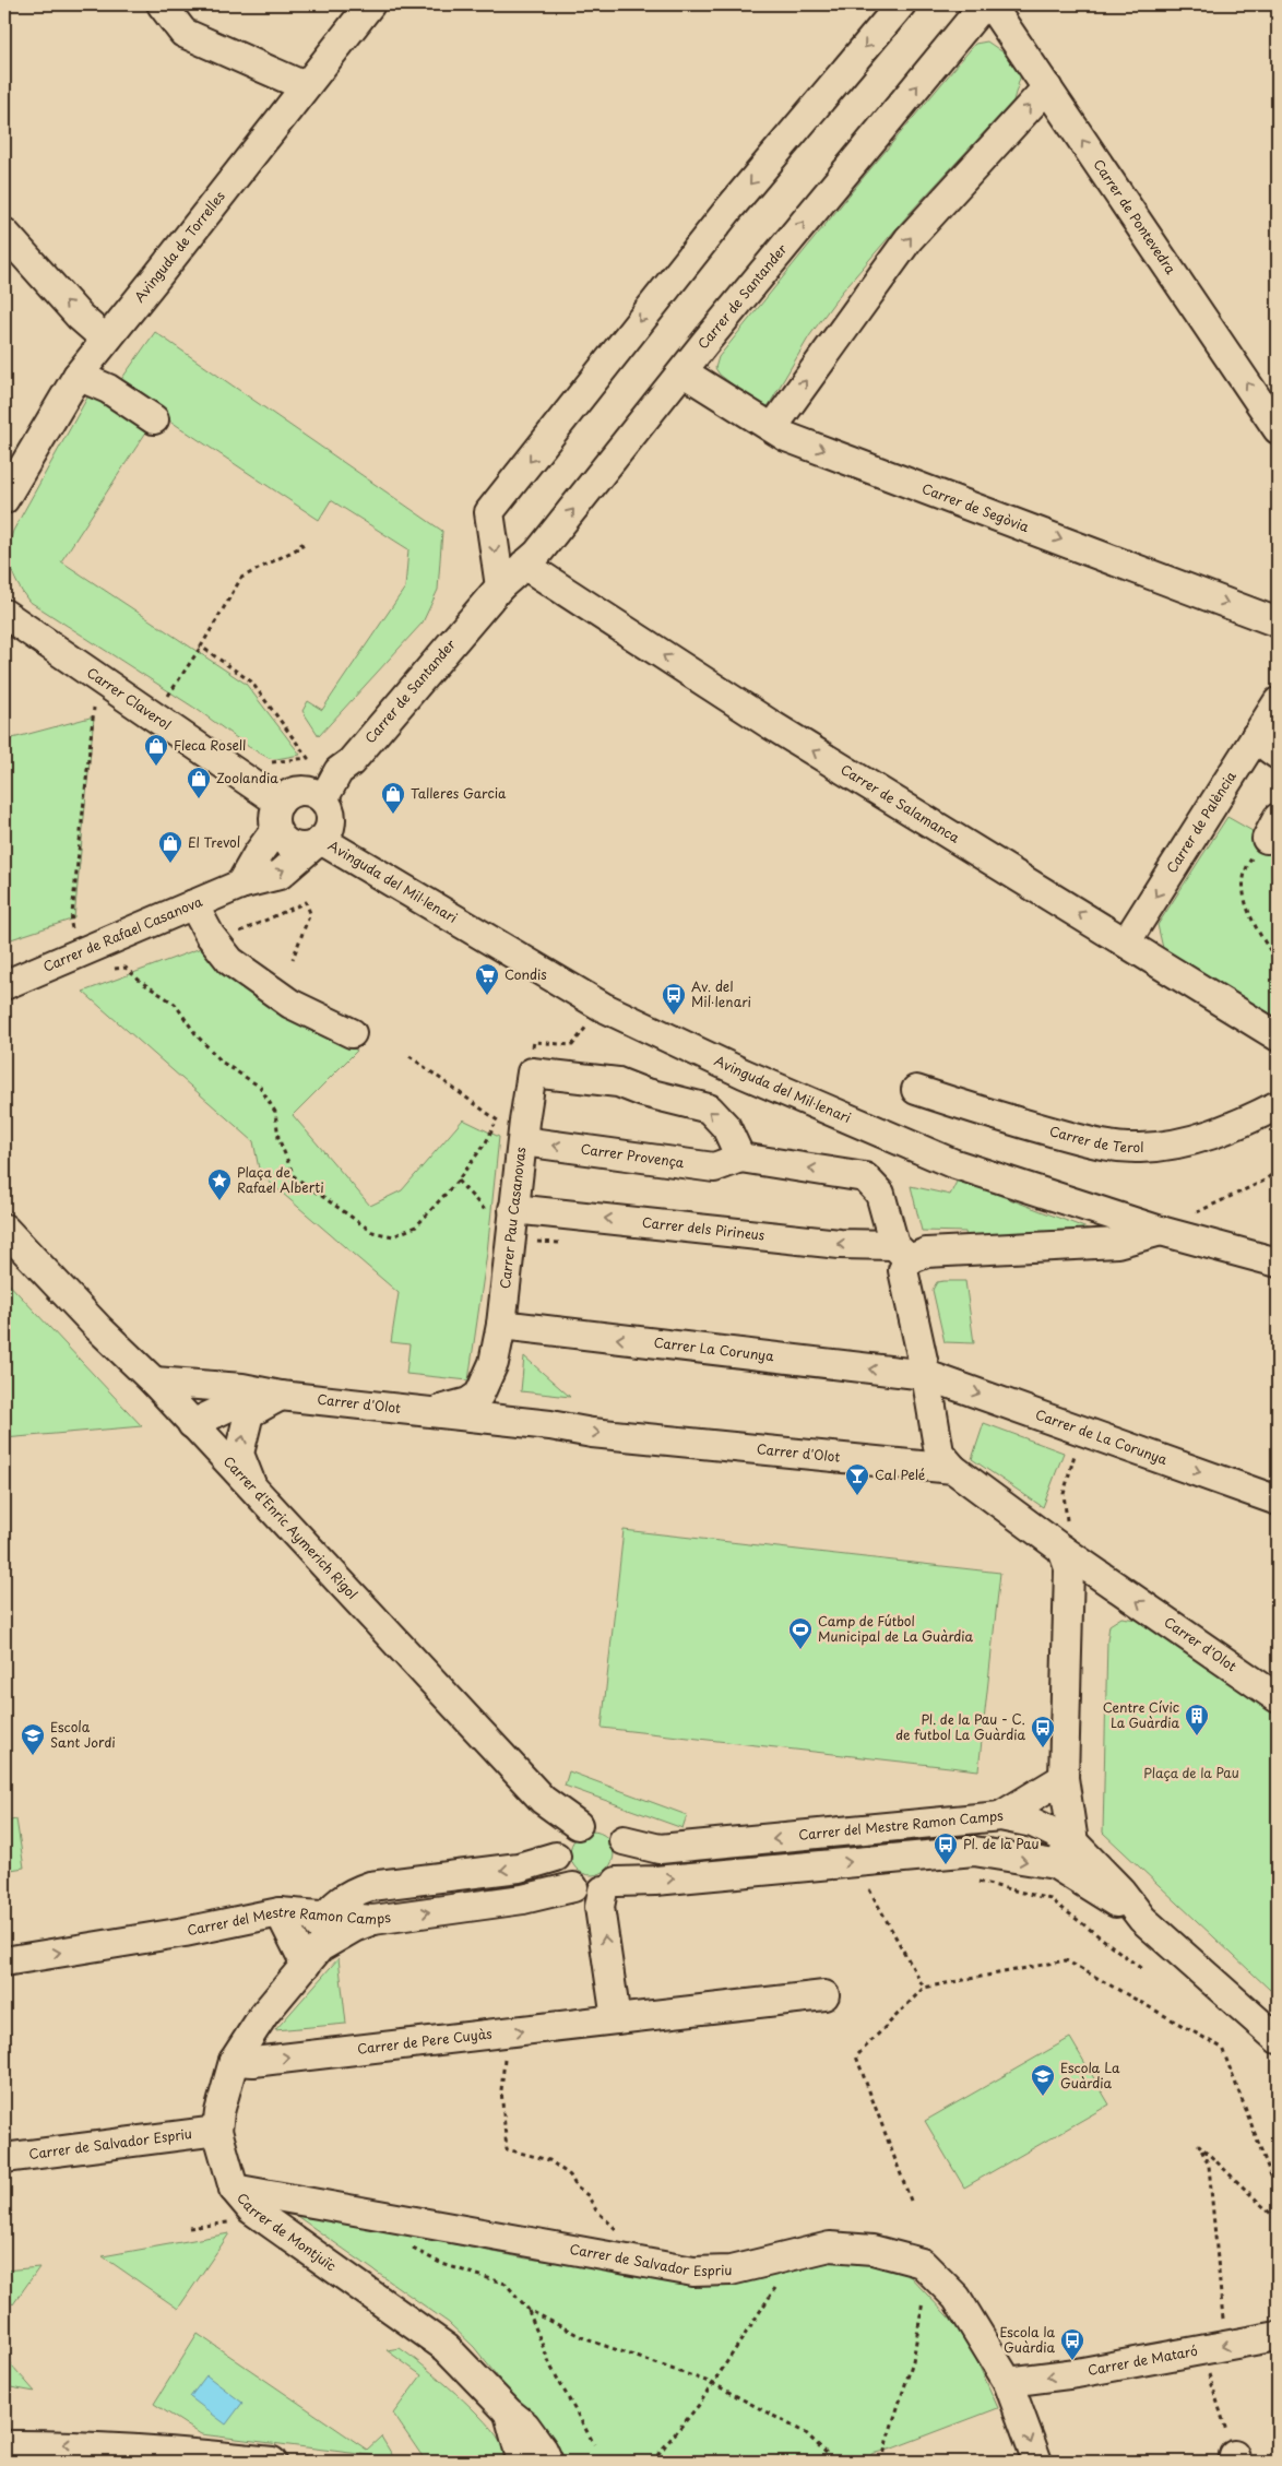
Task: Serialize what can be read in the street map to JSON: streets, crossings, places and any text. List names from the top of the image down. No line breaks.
{"streets":{"street":["Carrer de Pontevedra","Avinguda de Torrelles","Carrer de Santander","Carrer de Segòvia","Carrer Claverol","Carrer de Salamanca","Carrer de Palència","Avinguda del Mil·lenari","Carrer de Rafael Casanova","Carrer de Terol","Carrer Provença","Carrer Pau Casanovas","Carrer dels Pirineus","Carrer La Corunya","Carrer d'Olot","Carrer de La Corunya","Carrer d'Enric Aymerich Rigol","Carrer del Mestre Ramon Camps","Carrer de Pere Cuyàs","Carrer de Salvador Espriu","Carrer de Montjuïc","Carrer de Mataró"]},"crossings":[["Carrer de Santander","Carrer de Segòvia"],["Carrer de Santander","Carrer Claverol"],["Carrer de Santander","Carrer de Salamanca"],["Carrer de Santander","Avinguda del Mil·lenari"],["Carrer de Santander","Carrer de Rafael Casanova"],["Carrer Claverol","Avinguda del Mil·lenari"],["Carrer Claverol","Carrer de Rafael Casanova"],["Carrer de Salamanca","Carrer de Palència"],["Avinguda del Mil·lenari","Carrer de Rafael Casanova"],["Avinguda del Mil·lenari","Carrer dels Pirineus"],["Carrer Provença","Carrer Pau Casanovas"],["Carrer Pau Casanovas","Carrer dels Pirineus"],["Carrer Pau Casanovas","Carrer La Corunya"],["Carrer Pau Casanovas","Carrer d'Olot"],["Carrer La Corunya","Carrer de La Corunya"],["Carrer d'Olot","Carrer d'Enric Aymerich Rigol"],["Carrer d'Enric Aymerich Rigol","Carrer del Mestre Ramon Camps"],["Carrer del Mestre Ramon Camps","Carrer de Montjuïc"],["Carrer de Pere Cuyàs","Carrer de Montjuïc"],["Carrer de Salvador Espriu","Carrer de Montjuïc"]],"one_way":["Carrer de Pontevedra","Carrer de Segòvia","Carrer de Salamanca","Carrer de Palència","Carrer Provença","Carrer dels Pirineus","Carrer La Corunya","Carrer de La Corunya","Carrer de Pere Cuyàs","Carrer de Mataró"],"parks":["Plaça de la Pau"],"places":{"shop":["Fleca Rosell","Zoolandia","Talleres Garcia","El Trevol"],"supermarket":["Condis"],"bus stop":["Av. del Mil·lenari","Pl. de la Pau - C. de futbol La Guàrdia","Pl. de la Pau","Escola la Guàrdia"],"place":["Plaça de Rafael Alberti"],"bar":["Cal Pelé"],"sports":["Camp de Fútbol Municipal de La Guàrdia"],"building":["Centre Cívic La Guàrdia"],"school or university":["Escola Sant Jordi","Escola La Guàrdia"]}}
